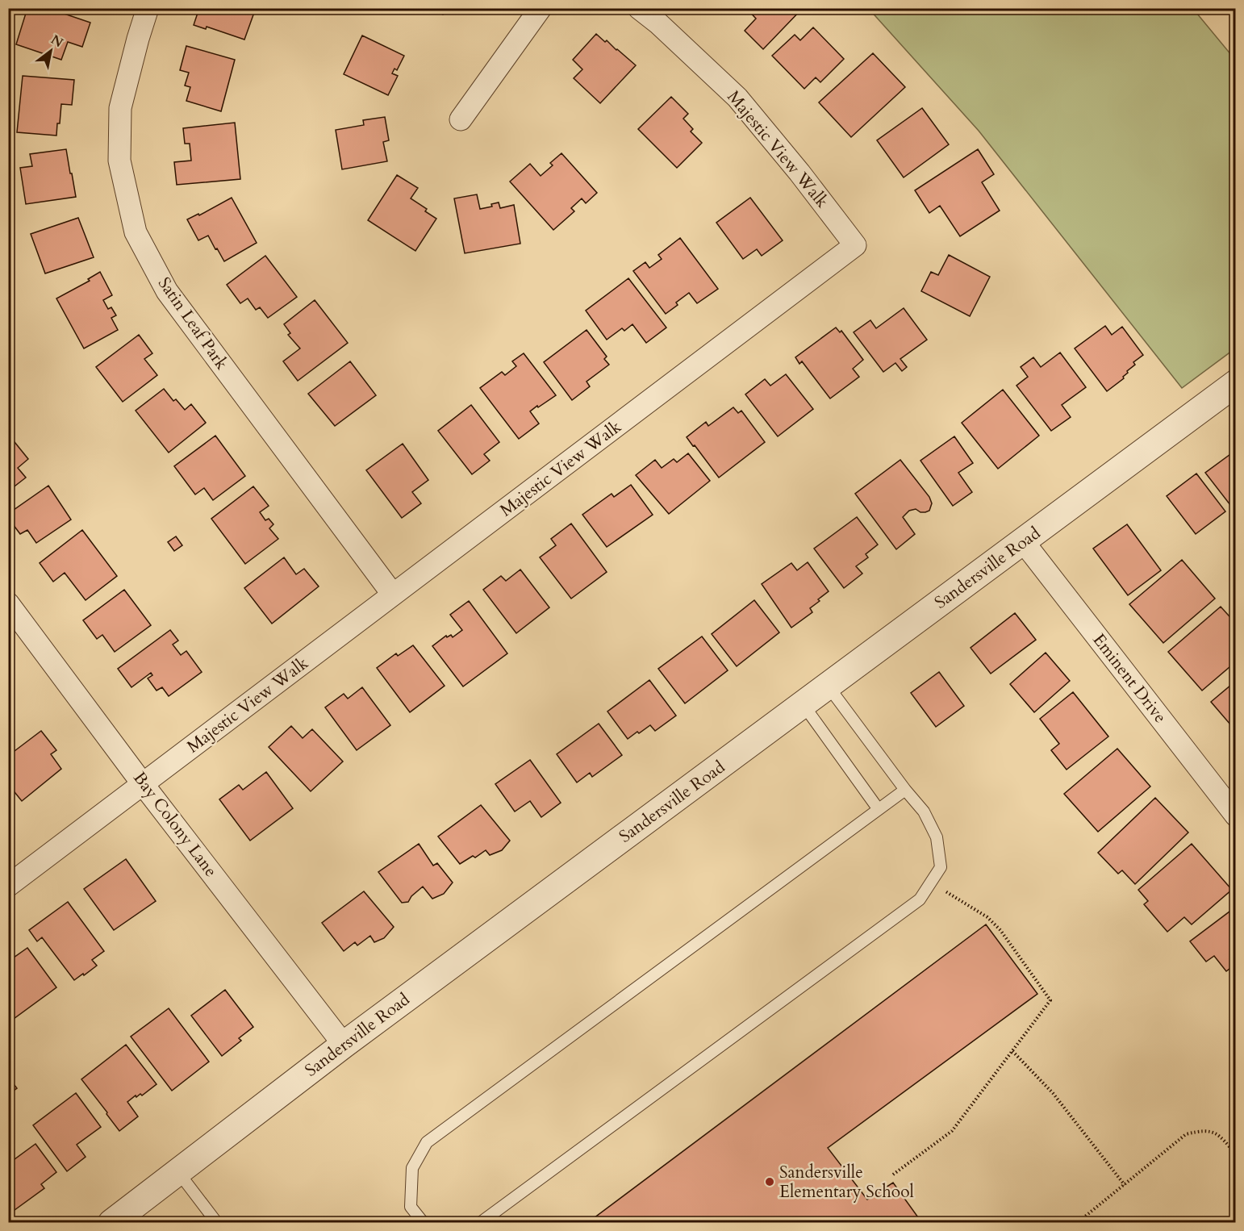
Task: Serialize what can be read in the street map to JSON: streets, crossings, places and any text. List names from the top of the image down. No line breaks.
{"streets":{"street":["Majestic View Walk","Satin Leaf Park","Sandersville Road","Eminent Drive","Bay Colony Lane"]},"crossings":[["Majestic View Walk","Satin Leaf Park"],["Majestic View Walk","Bay Colony Lane"],["Sandersville Road","Eminent Drive"],["Sandersville Road","Bay Colony Lane"]],"places":["Sandersville Elementary School"],"north":"top right"}
